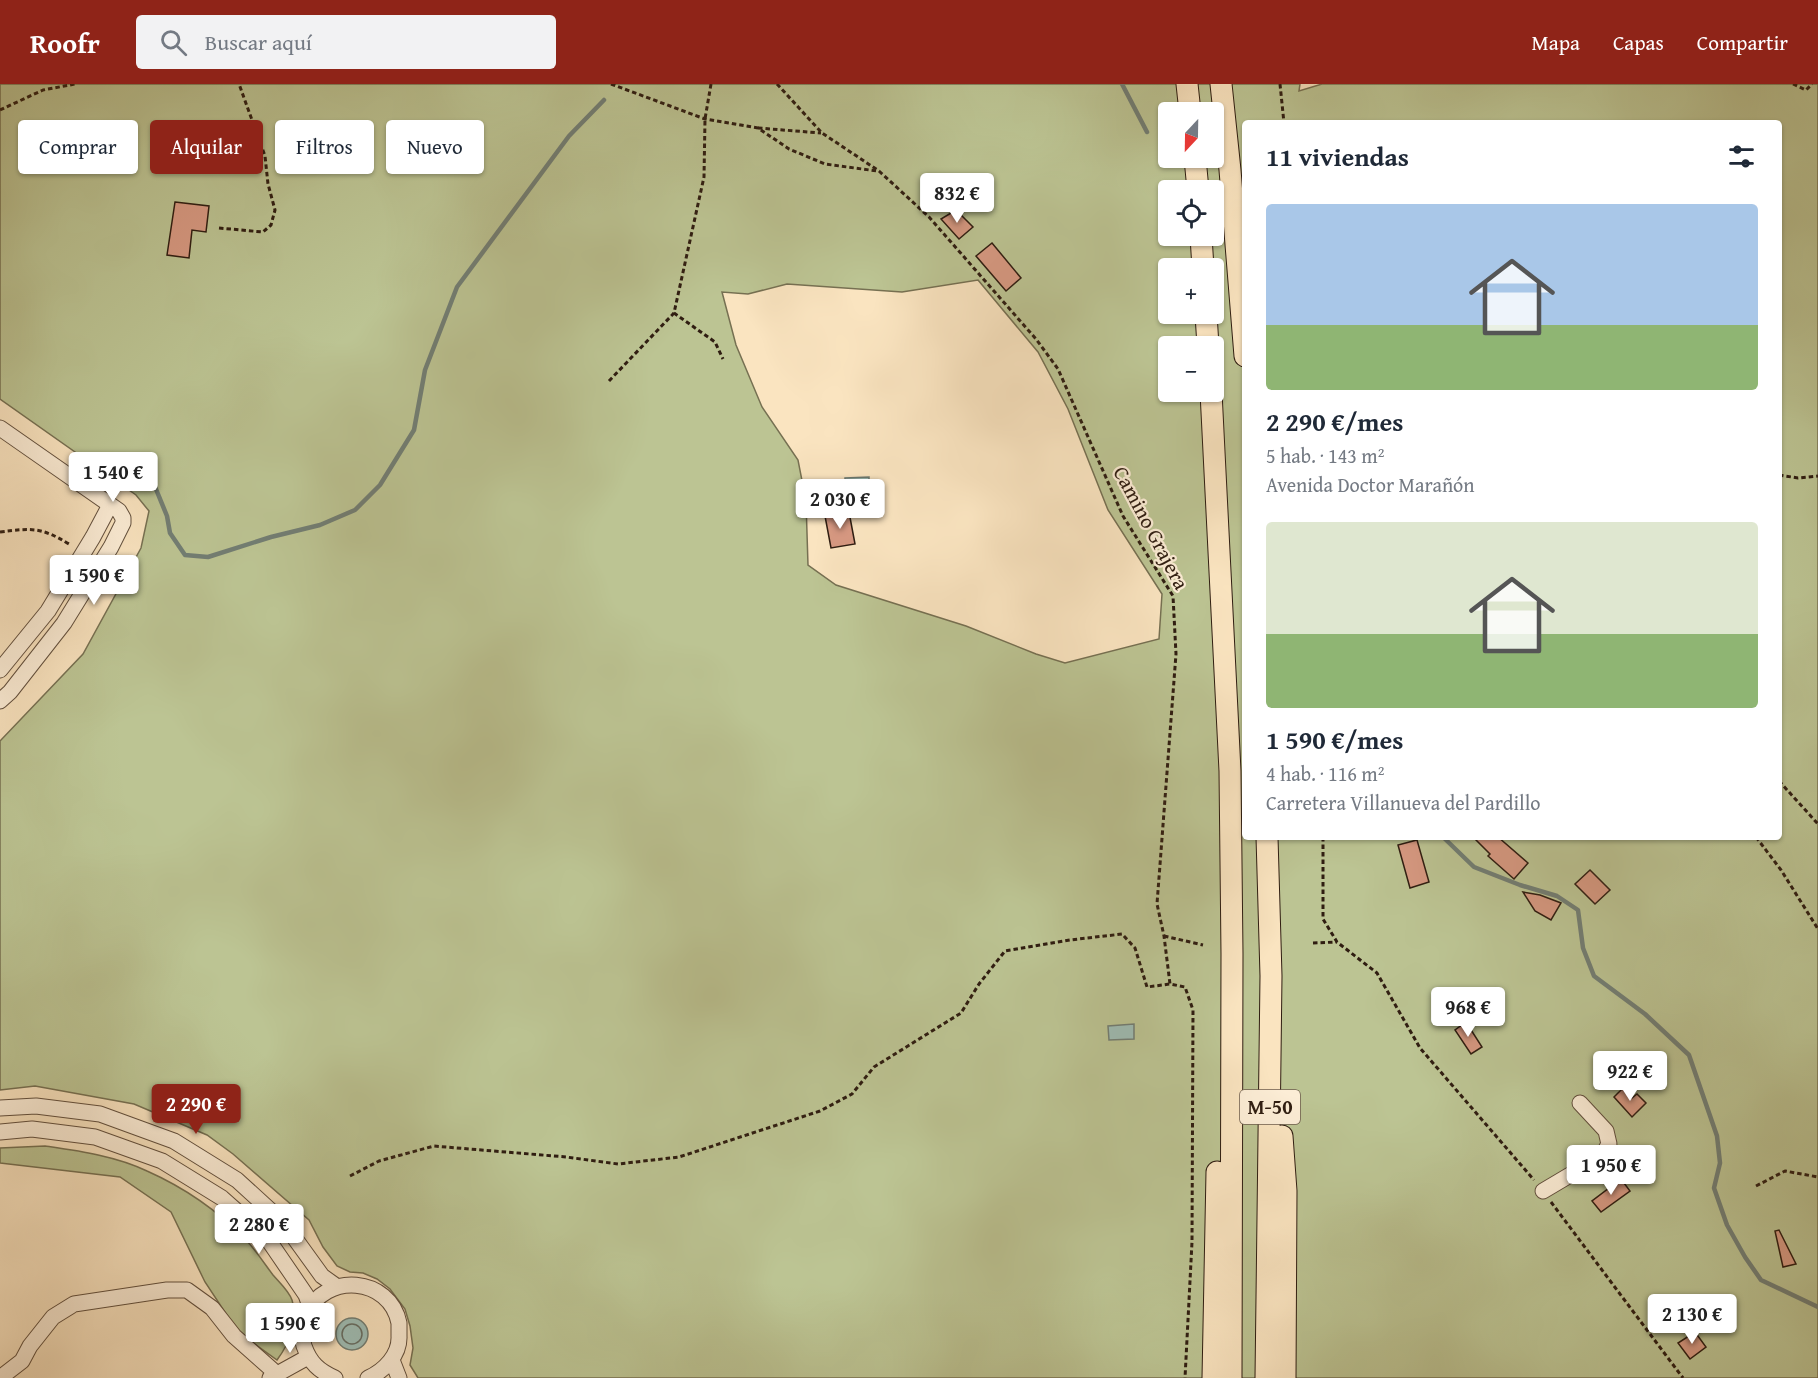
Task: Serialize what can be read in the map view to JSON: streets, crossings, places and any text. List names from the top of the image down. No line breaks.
{"streets":{"highway":["M-50"],"path":["Camino Grajera"]},"north":"bottom","page":{"header":"Roofr","search":"Buscar aquí","nav":["Mapa","Capas","Compartir"],"map_buttons":["+","−"],"chip":["Comprar","Alquilar","Filtros","Nuevo"],"heading":"11 viviendas","price":["832 €","1 540 €","2 030 €","1 590 €","968 €","922 €","2 290 €","1 950 €","2 280 €","2 130 €","1 590 €"],"list":[{"name":"2 290 €/mes","note":"5 hab. · 143 m² · Avenida Doctor Marañón"},{"name":"1 590 €/mes","note":"4 hab. · 116 m² · Carretera Villanueva del Pardillo"}]}}
